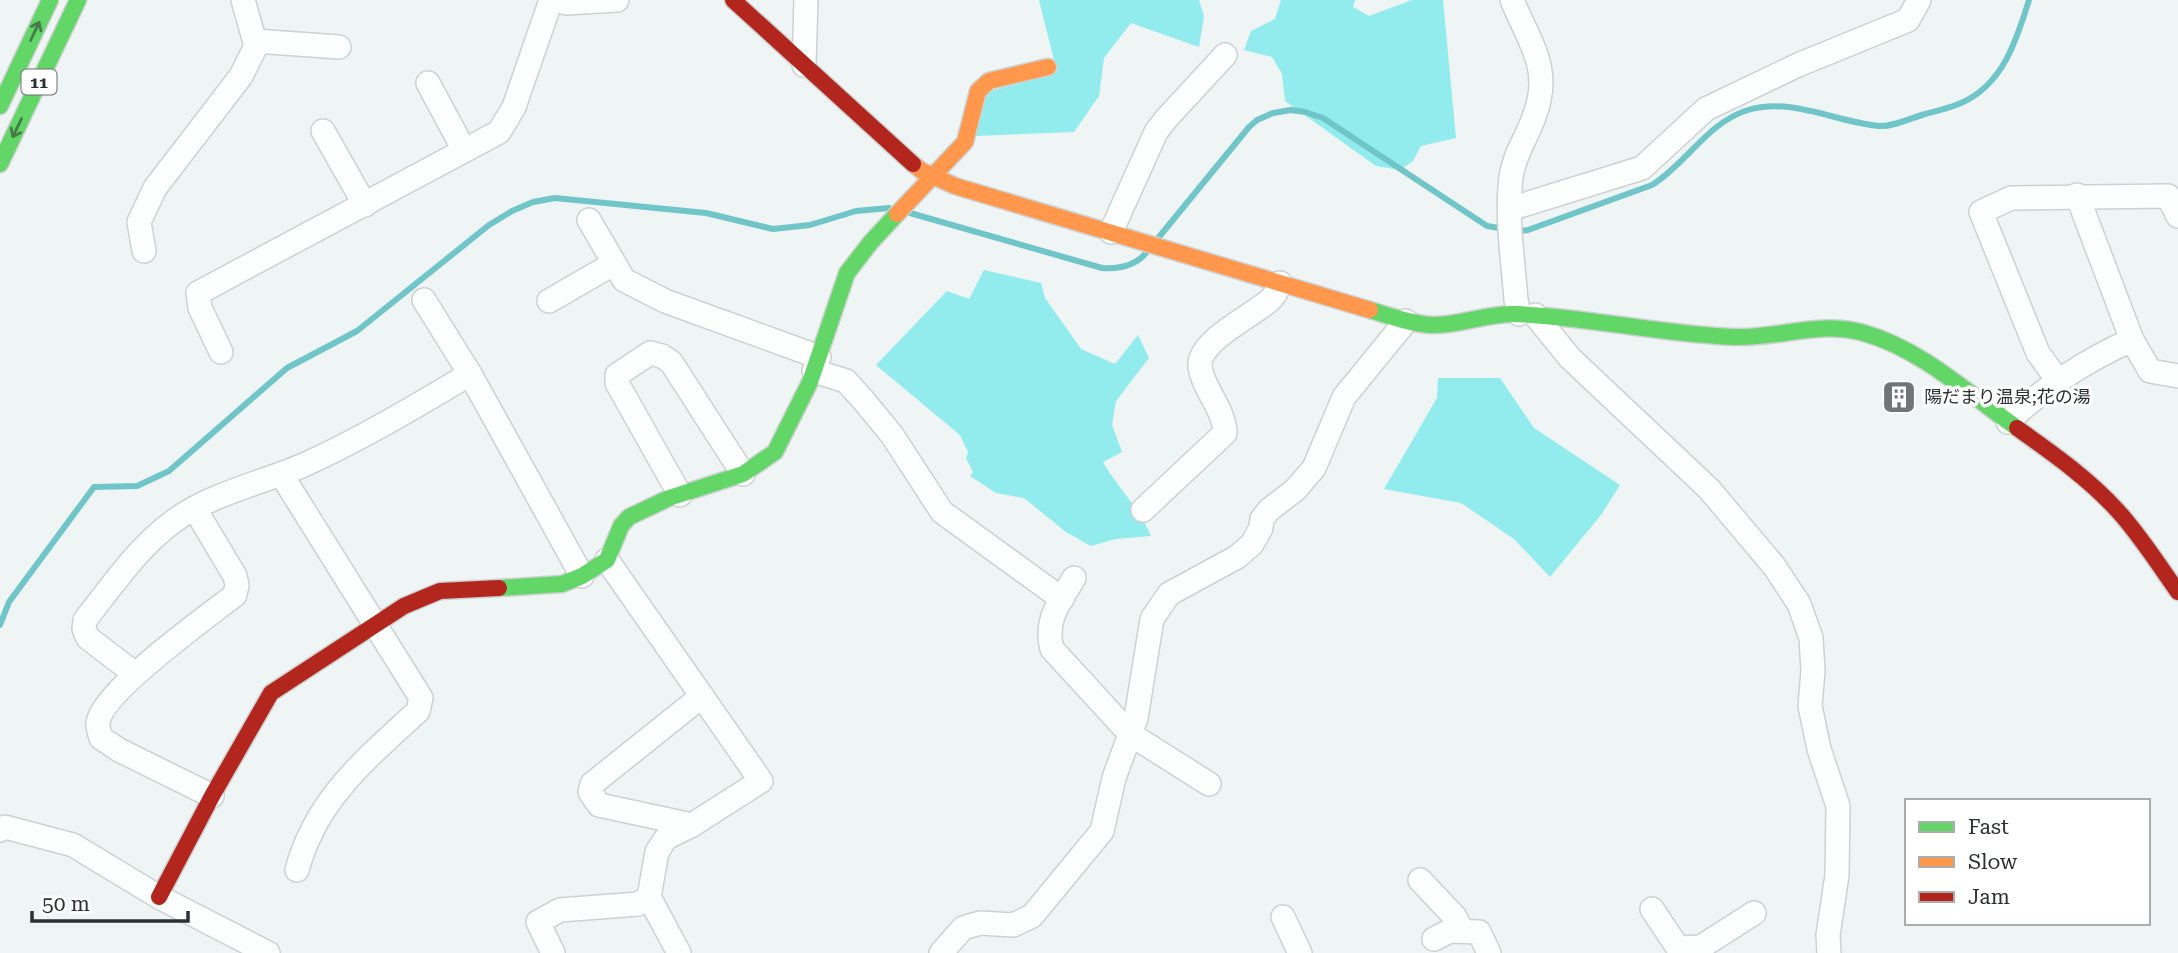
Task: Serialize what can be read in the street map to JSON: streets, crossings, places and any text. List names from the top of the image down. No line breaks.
{"streets":{"street":["11"]},"places":{"building":["陽だまり温泉;花の湯"]},"legend":["Fast","Slow","Jam"],"scale_bar":"50 m"}
